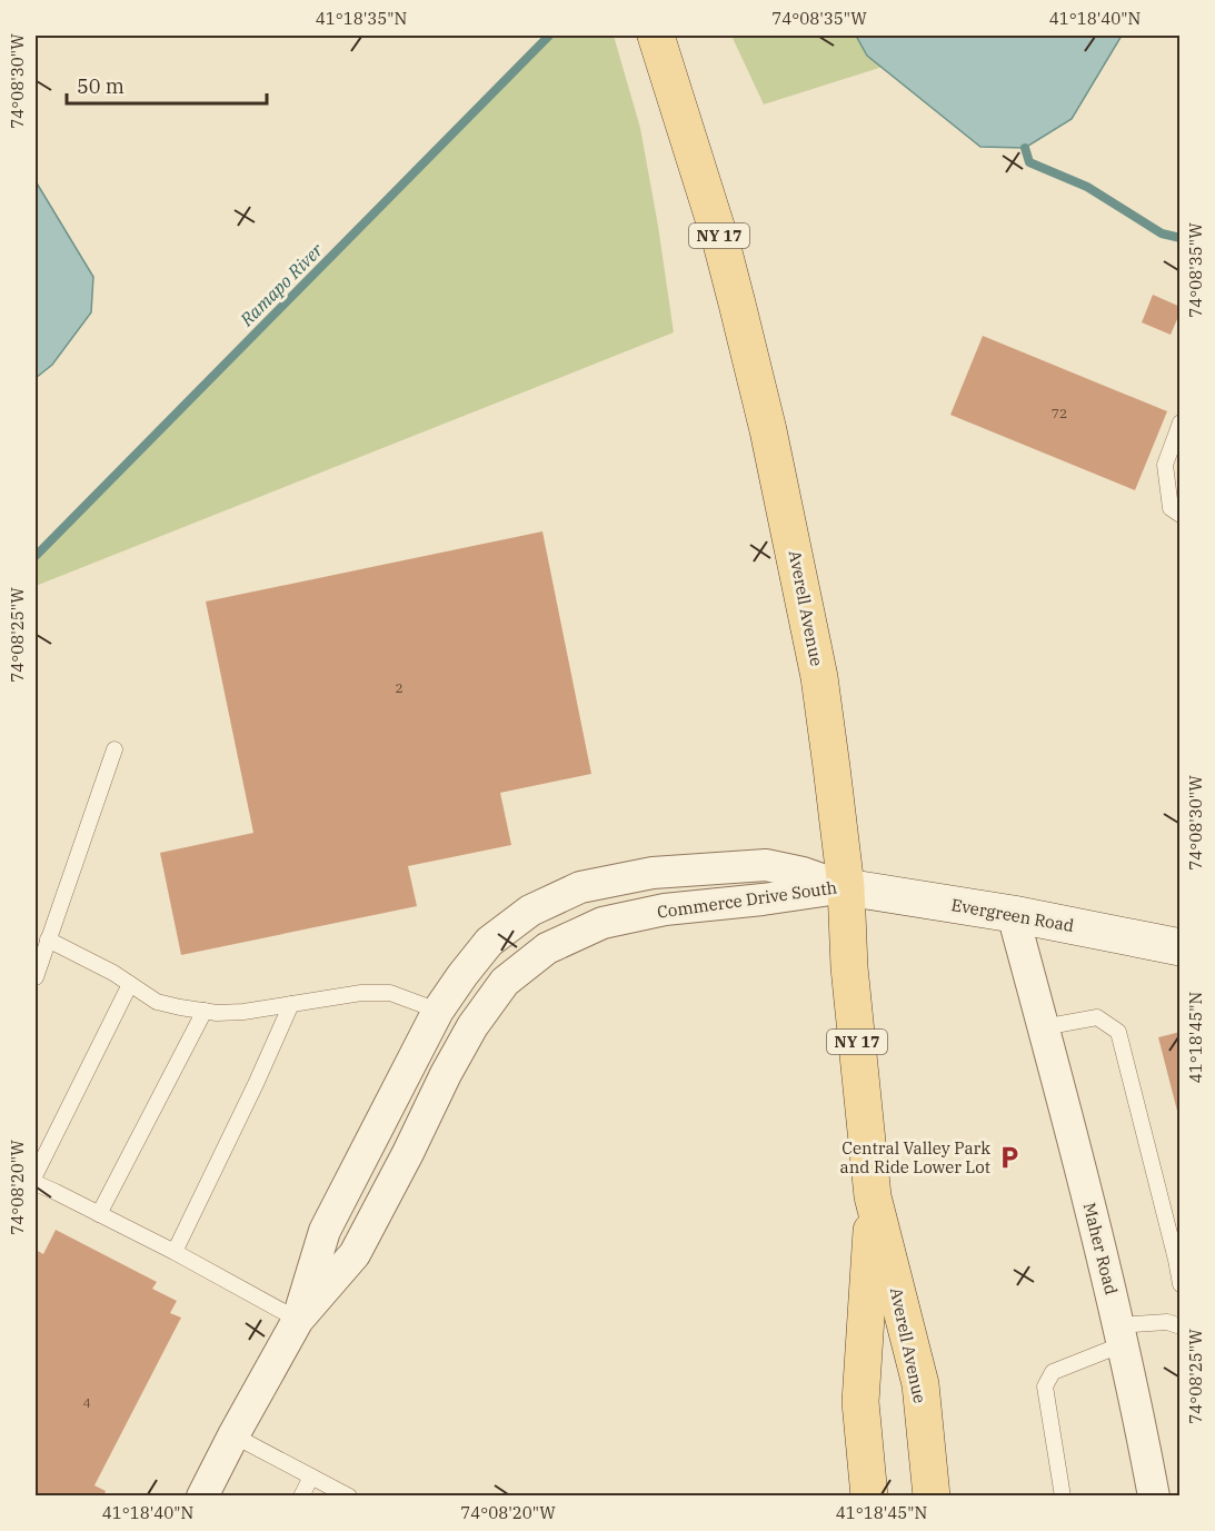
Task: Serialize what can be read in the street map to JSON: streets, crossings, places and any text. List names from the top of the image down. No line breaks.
{"streets":{"main road":["NY 17","Averell Avenue"],"street":["Commerce Drive South","Evergreen Road","Maher Road"]},"crossings":[["Averell Avenue","Commerce Drive South"],["Averell Avenue","Evergreen Road"],["Commerce Drive South","Evergreen Road"],["Evergreen Road","Maher Road"]],"water":["Ramapo River"],"places":{"parking":["Central Valley Park and Ride Lower Lot"]},"house_numbers":["72","2","4"],"scale_bar":"50 m","coordinates":["41°18'35\"N","74°08'35\"W","41°18'40\"N","74°08'30\"W","74°08'25\"W","41°18'45\"N","74°08'20\"W"]}
